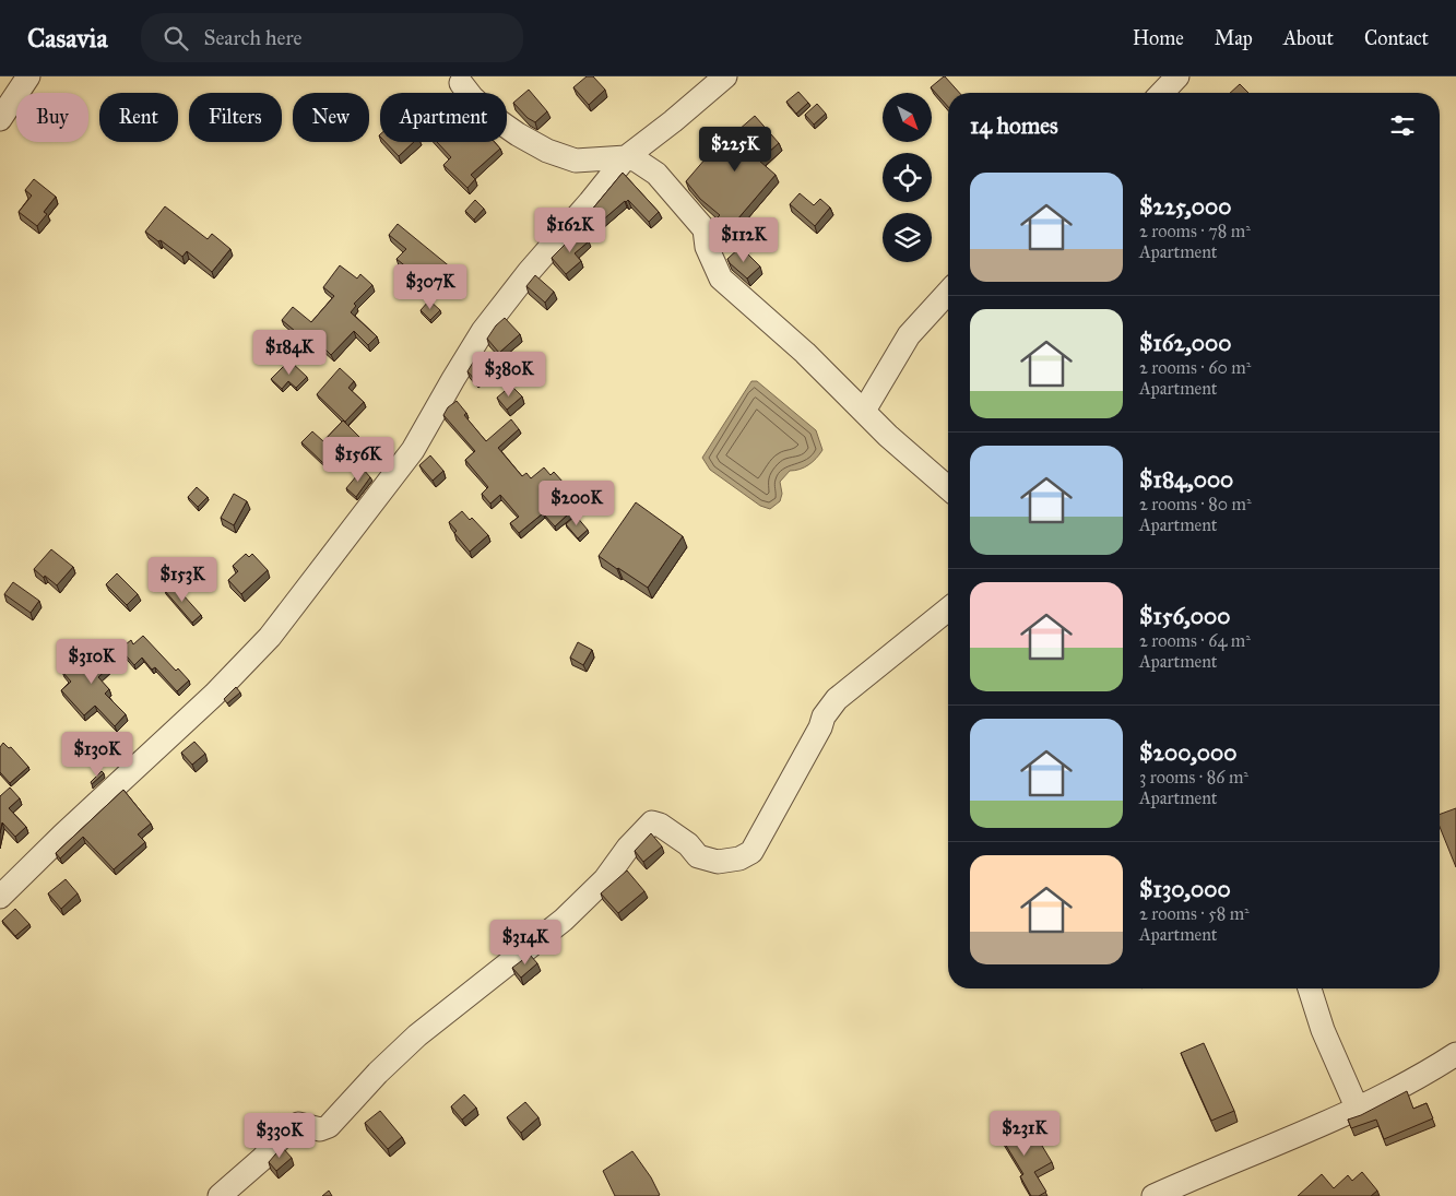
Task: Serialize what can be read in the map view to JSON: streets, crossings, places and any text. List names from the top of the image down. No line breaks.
{"north":"bottom right","page":{"header":"Casavia","search":"Search here","nav":["Home","Map","About","Contact"],"chip":["Buy","Rent","Filters","New","Apartment"],"heading":"14 homes","price":["$225K","$162K","$112K","$307K","$184K","$380K","$156K","$200K","$153K","$310K","$130K","$314K","$231K","$330K"],"list":[{"name":"$225,000","note":"2 rooms · 78 m² · Apartment"},{"name":"$162,000","note":"2 rooms · 60 m² · Apartment"},{"name":"$184,000","note":"2 rooms · 80 m² · Apartment"},{"name":"$156,000","note":"2 rooms · 64 m² · Apartment"},{"name":"$200,000","note":"3 rooms · 86 m² · Apartment"},{"name":"$130,000","note":"2 rooms · 58 m² · Apartment"}]}}
